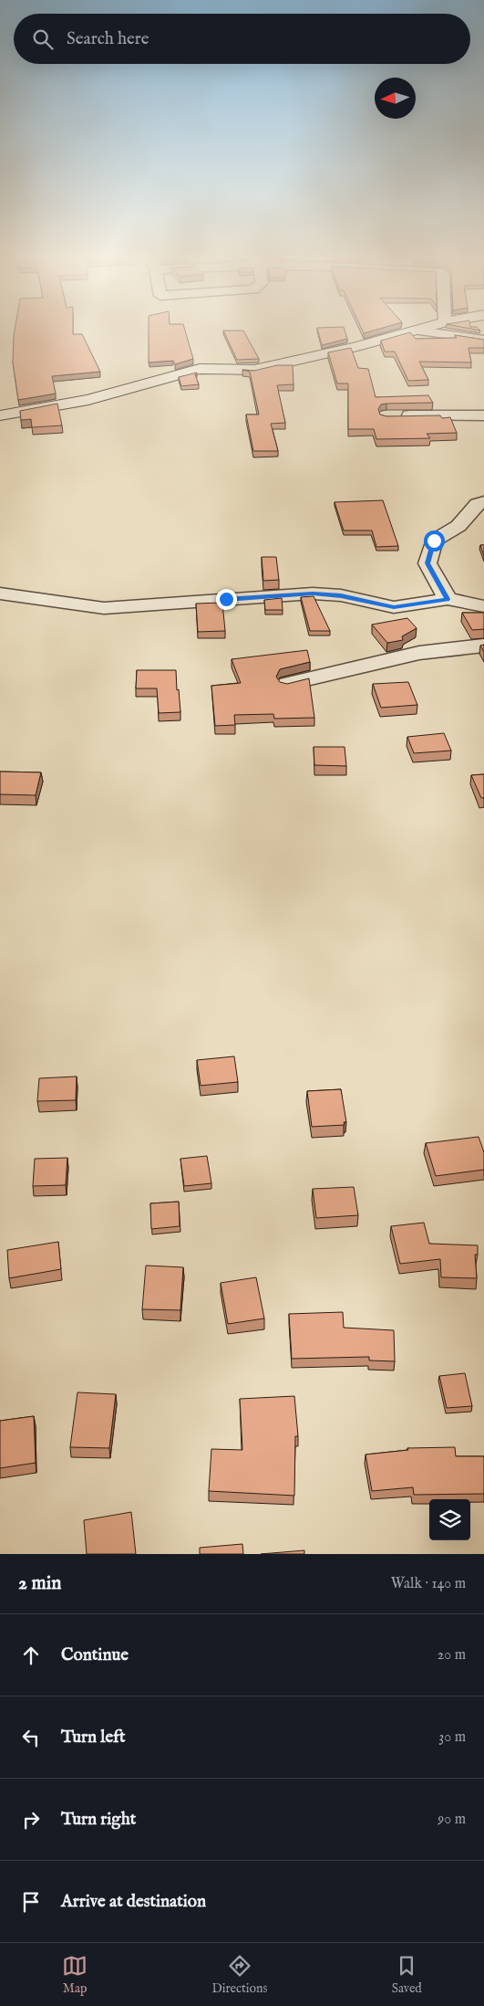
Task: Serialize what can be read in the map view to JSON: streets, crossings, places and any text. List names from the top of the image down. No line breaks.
{"north":"left","page":{"search":"Search here","heading":["2 min","Walk · 140 m"],"list":[["Continue","20 m"],["Turn left","30 m"],["Turn right","90 m"],"Arrive at destination"],"nav":["Map","Directions","Saved"]}}
